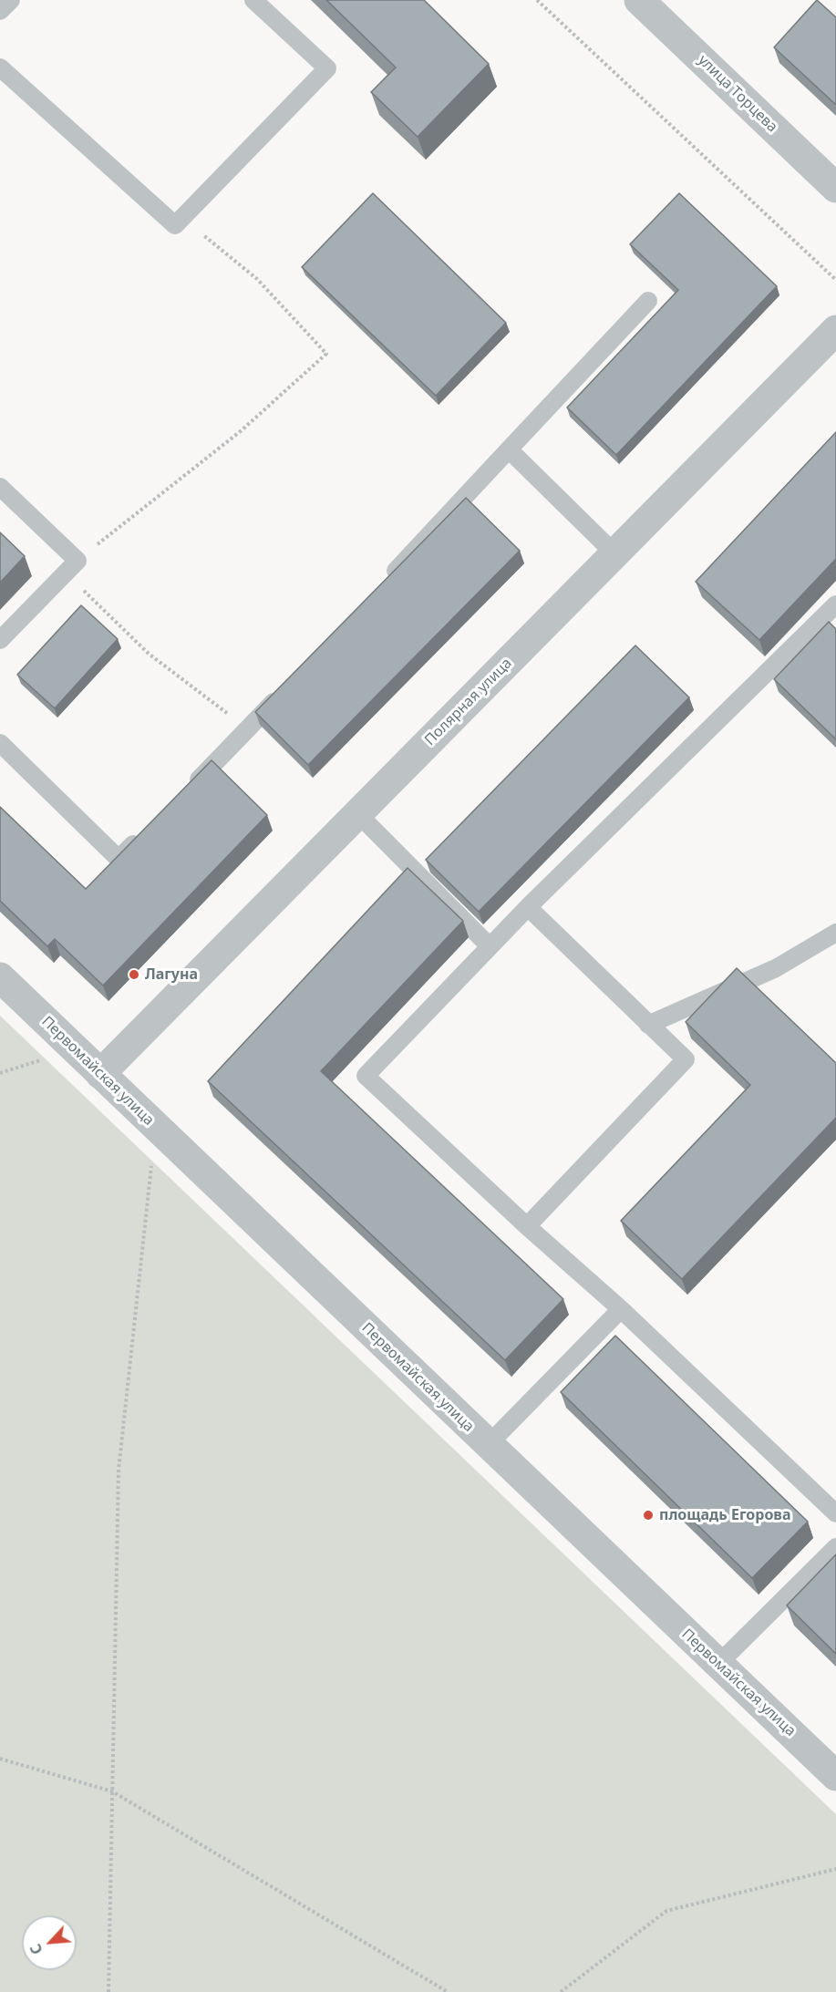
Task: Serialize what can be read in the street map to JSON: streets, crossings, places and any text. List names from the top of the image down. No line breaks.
{"streets":{"street":["улица Торцева","Полярная улица","Первомайская улица"]},"crossings":[["Полярная улица","Первомайская улица"]],"places":["Лагуна","площадь Егорова"],"north":"bottom left"}
